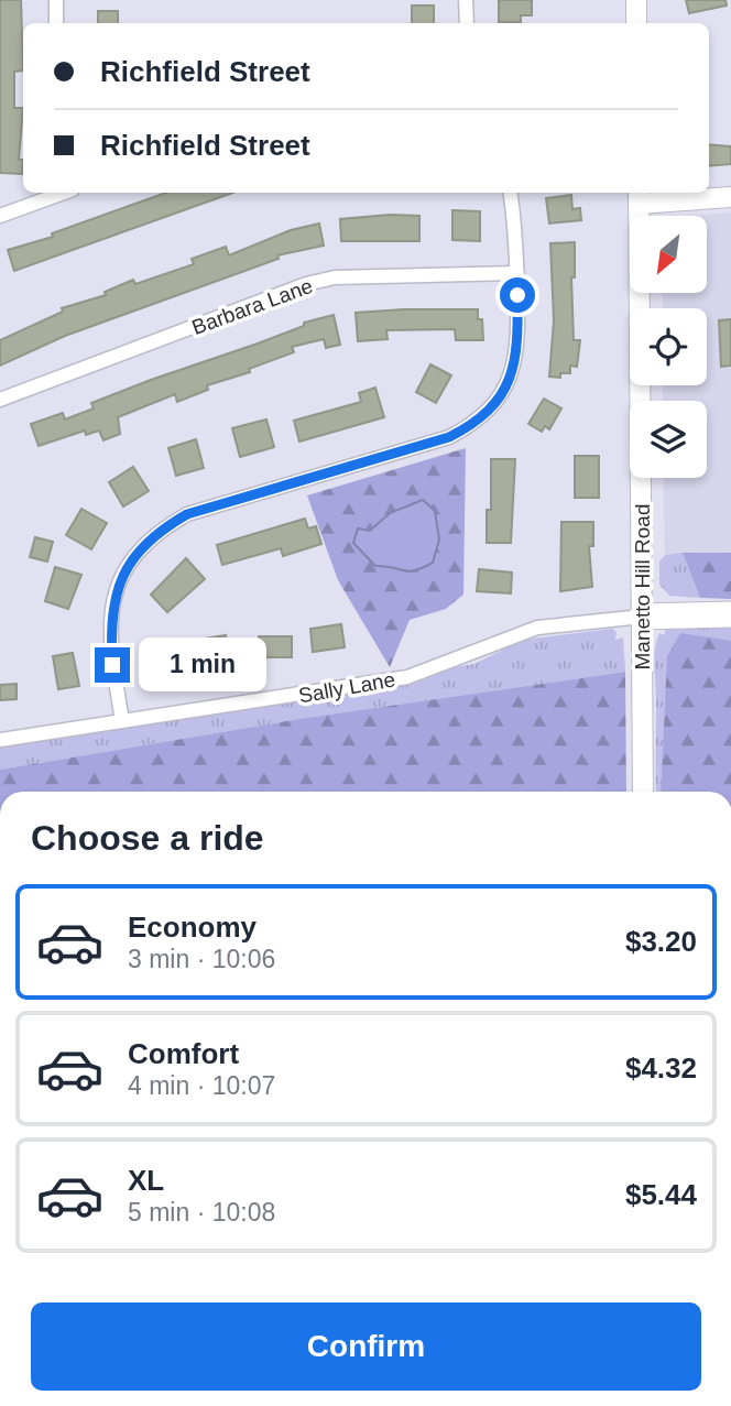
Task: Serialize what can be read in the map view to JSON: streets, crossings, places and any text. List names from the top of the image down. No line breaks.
{"streets":{"main road":["Manetto Hill Road"],"street":["Barbara Lane","Sally Lane"]},"crossings":[["Manetto Hill Road","Sally Lane"]],"north":"bottom left","page":{"banner":["Richfield Street","Richfield Street"],"bubble":"1 min","heading":"Choose a ride","list":[{"name":"Economy","note":"3 min · 10:06","value":"$3.20"},{"name":"Comfort","note":"4 min · 10:07","value":"$4.32"},{"name":"XL","note":"5 min · 10:08","value":"$5.44"}],"buttons":"Confirm"}}
